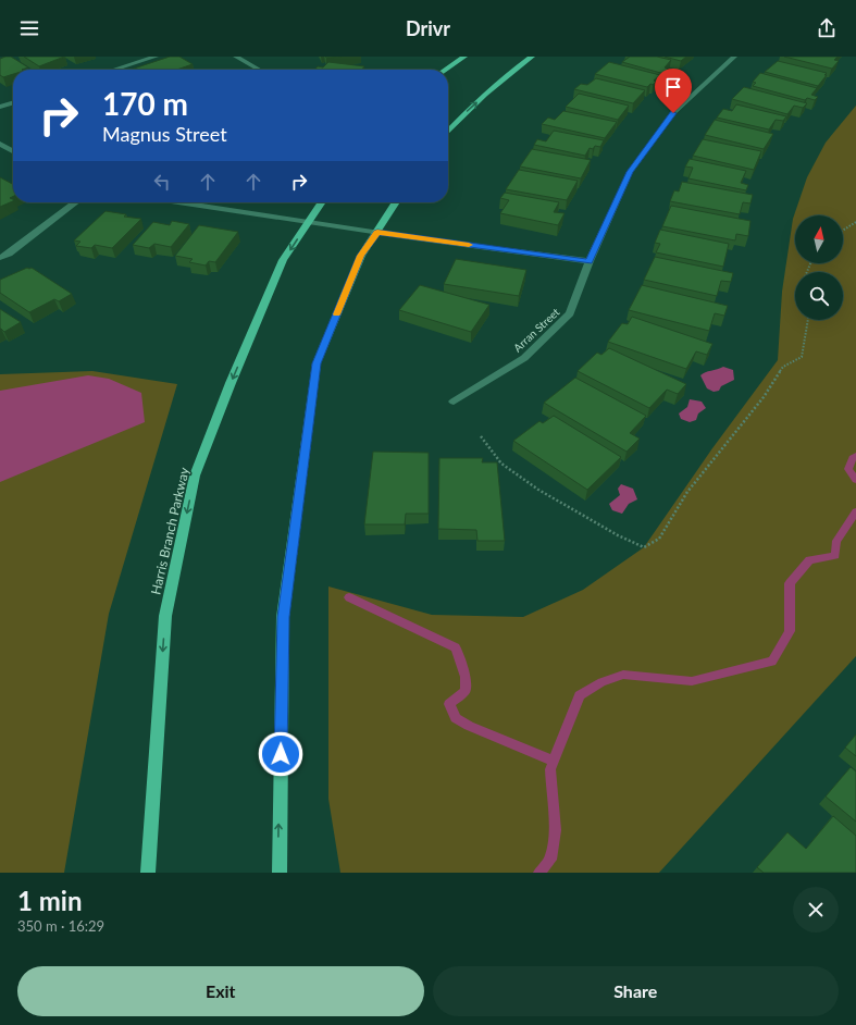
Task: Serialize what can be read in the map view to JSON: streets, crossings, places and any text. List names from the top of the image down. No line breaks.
{"streets":{"main road":["Harris Branch Parkway"],"street":["Arran Street"]},"north":"top","page":{"header":"Drivr","turn":["170 m","Magnus Street"],"heading":["1 min","350 m · 16:29"],"buttons":["Exit","Share"]}}
